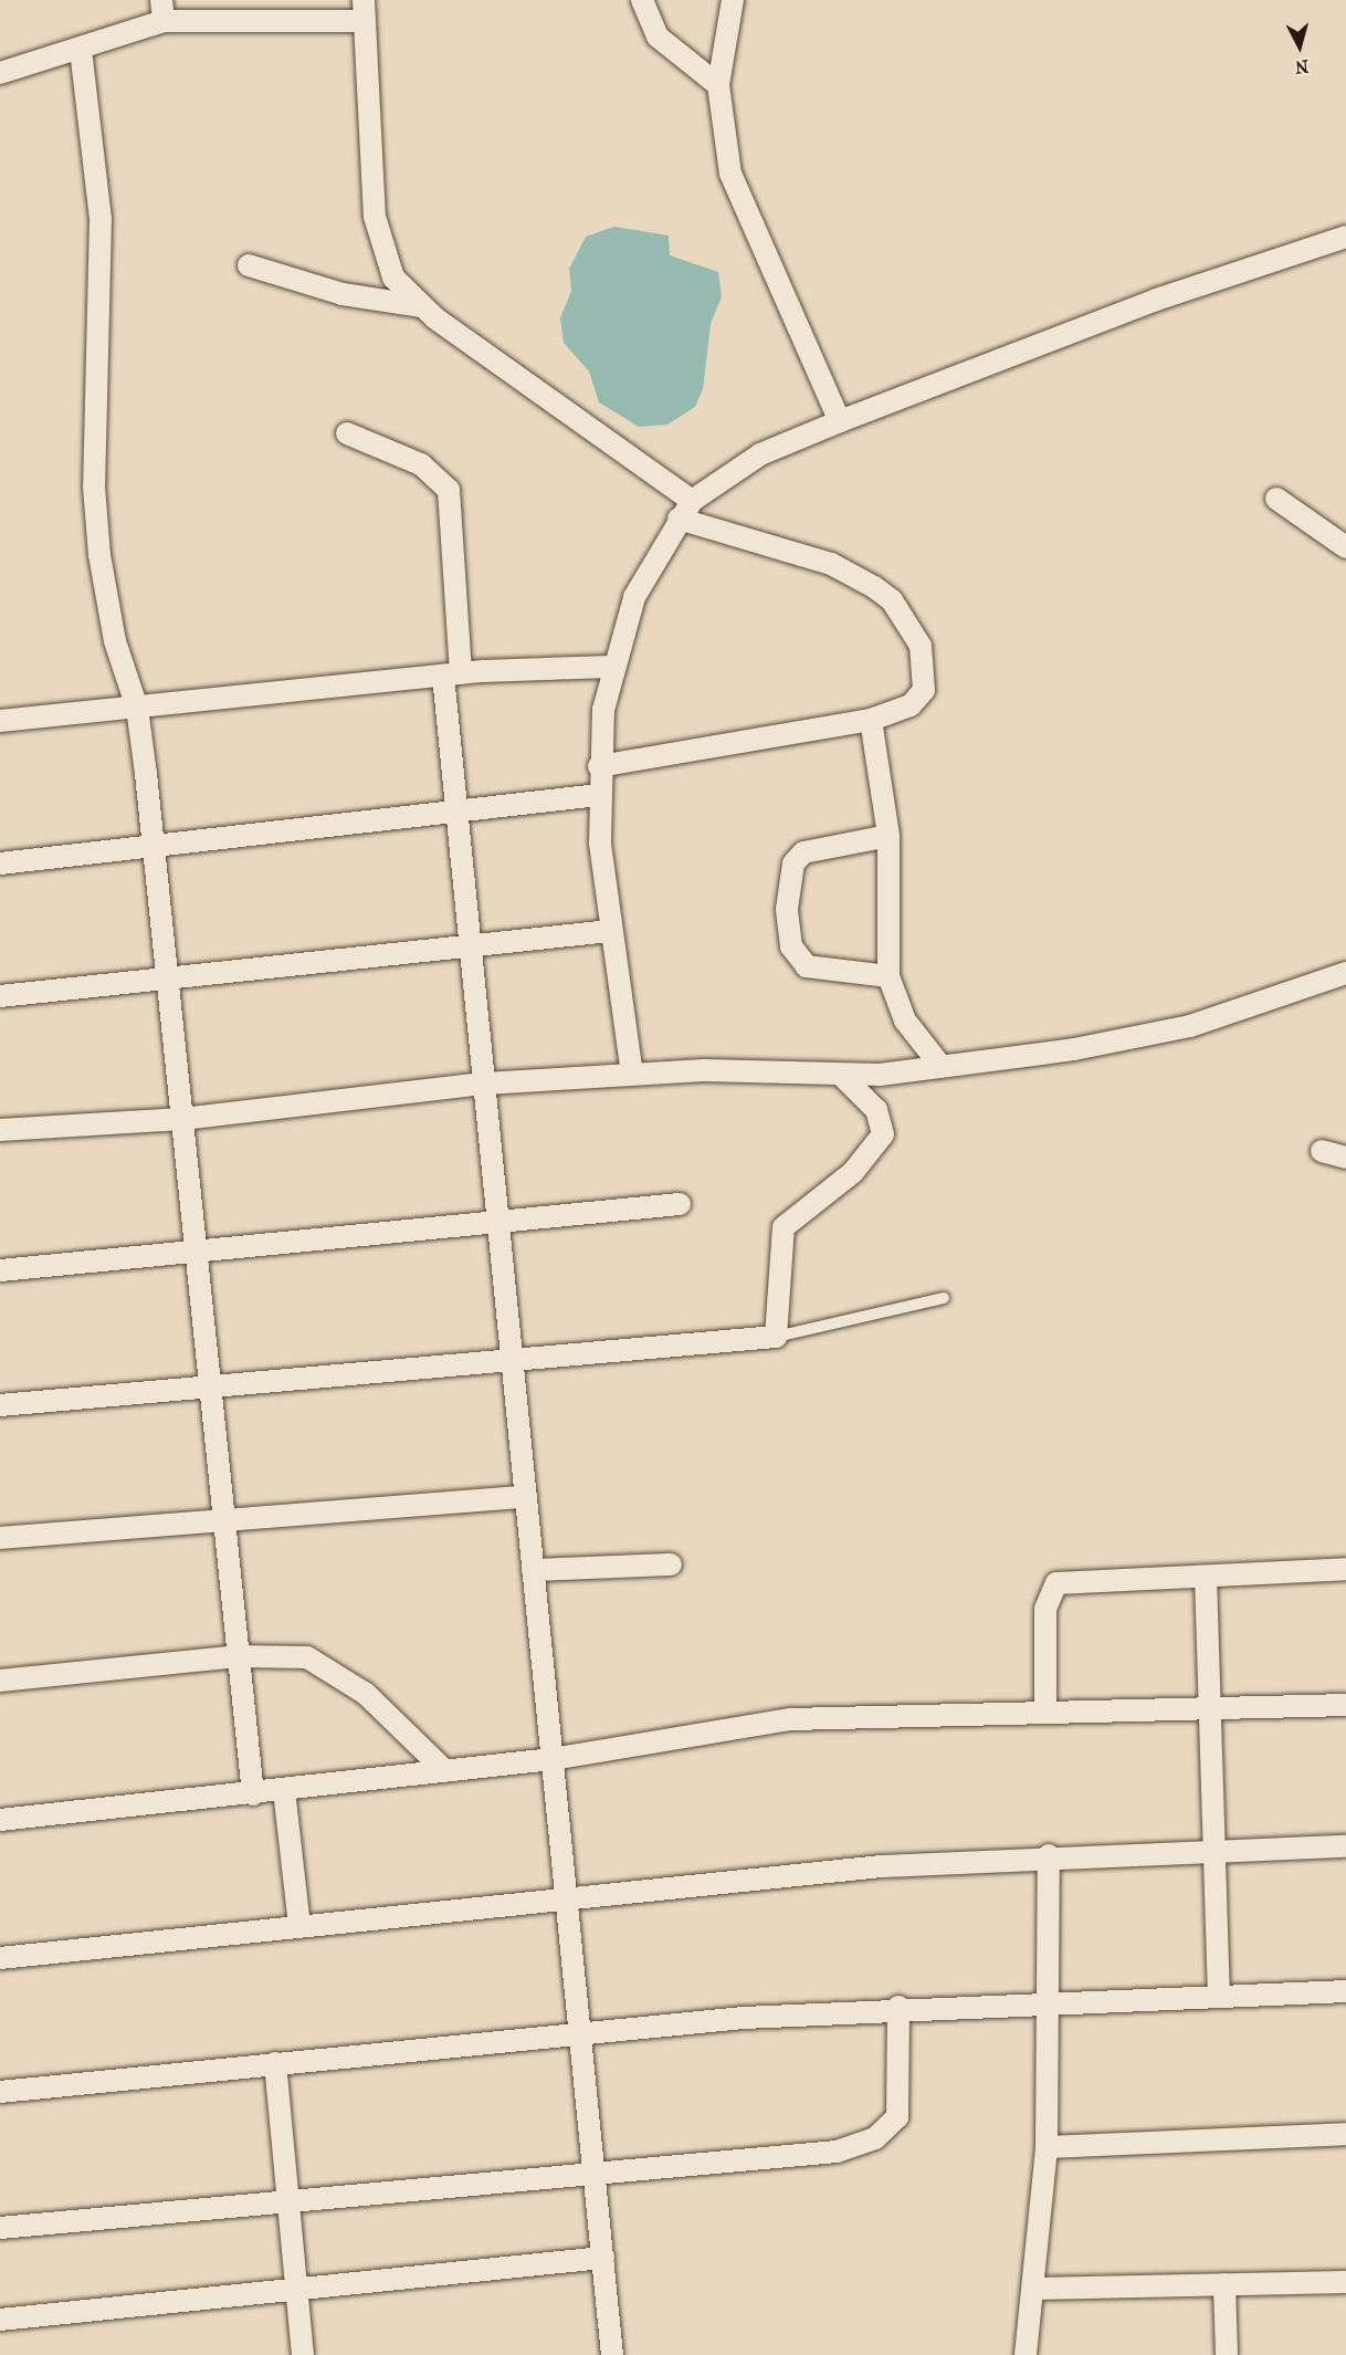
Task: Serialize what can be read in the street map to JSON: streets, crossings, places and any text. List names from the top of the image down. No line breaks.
{"north":"bottom"}
